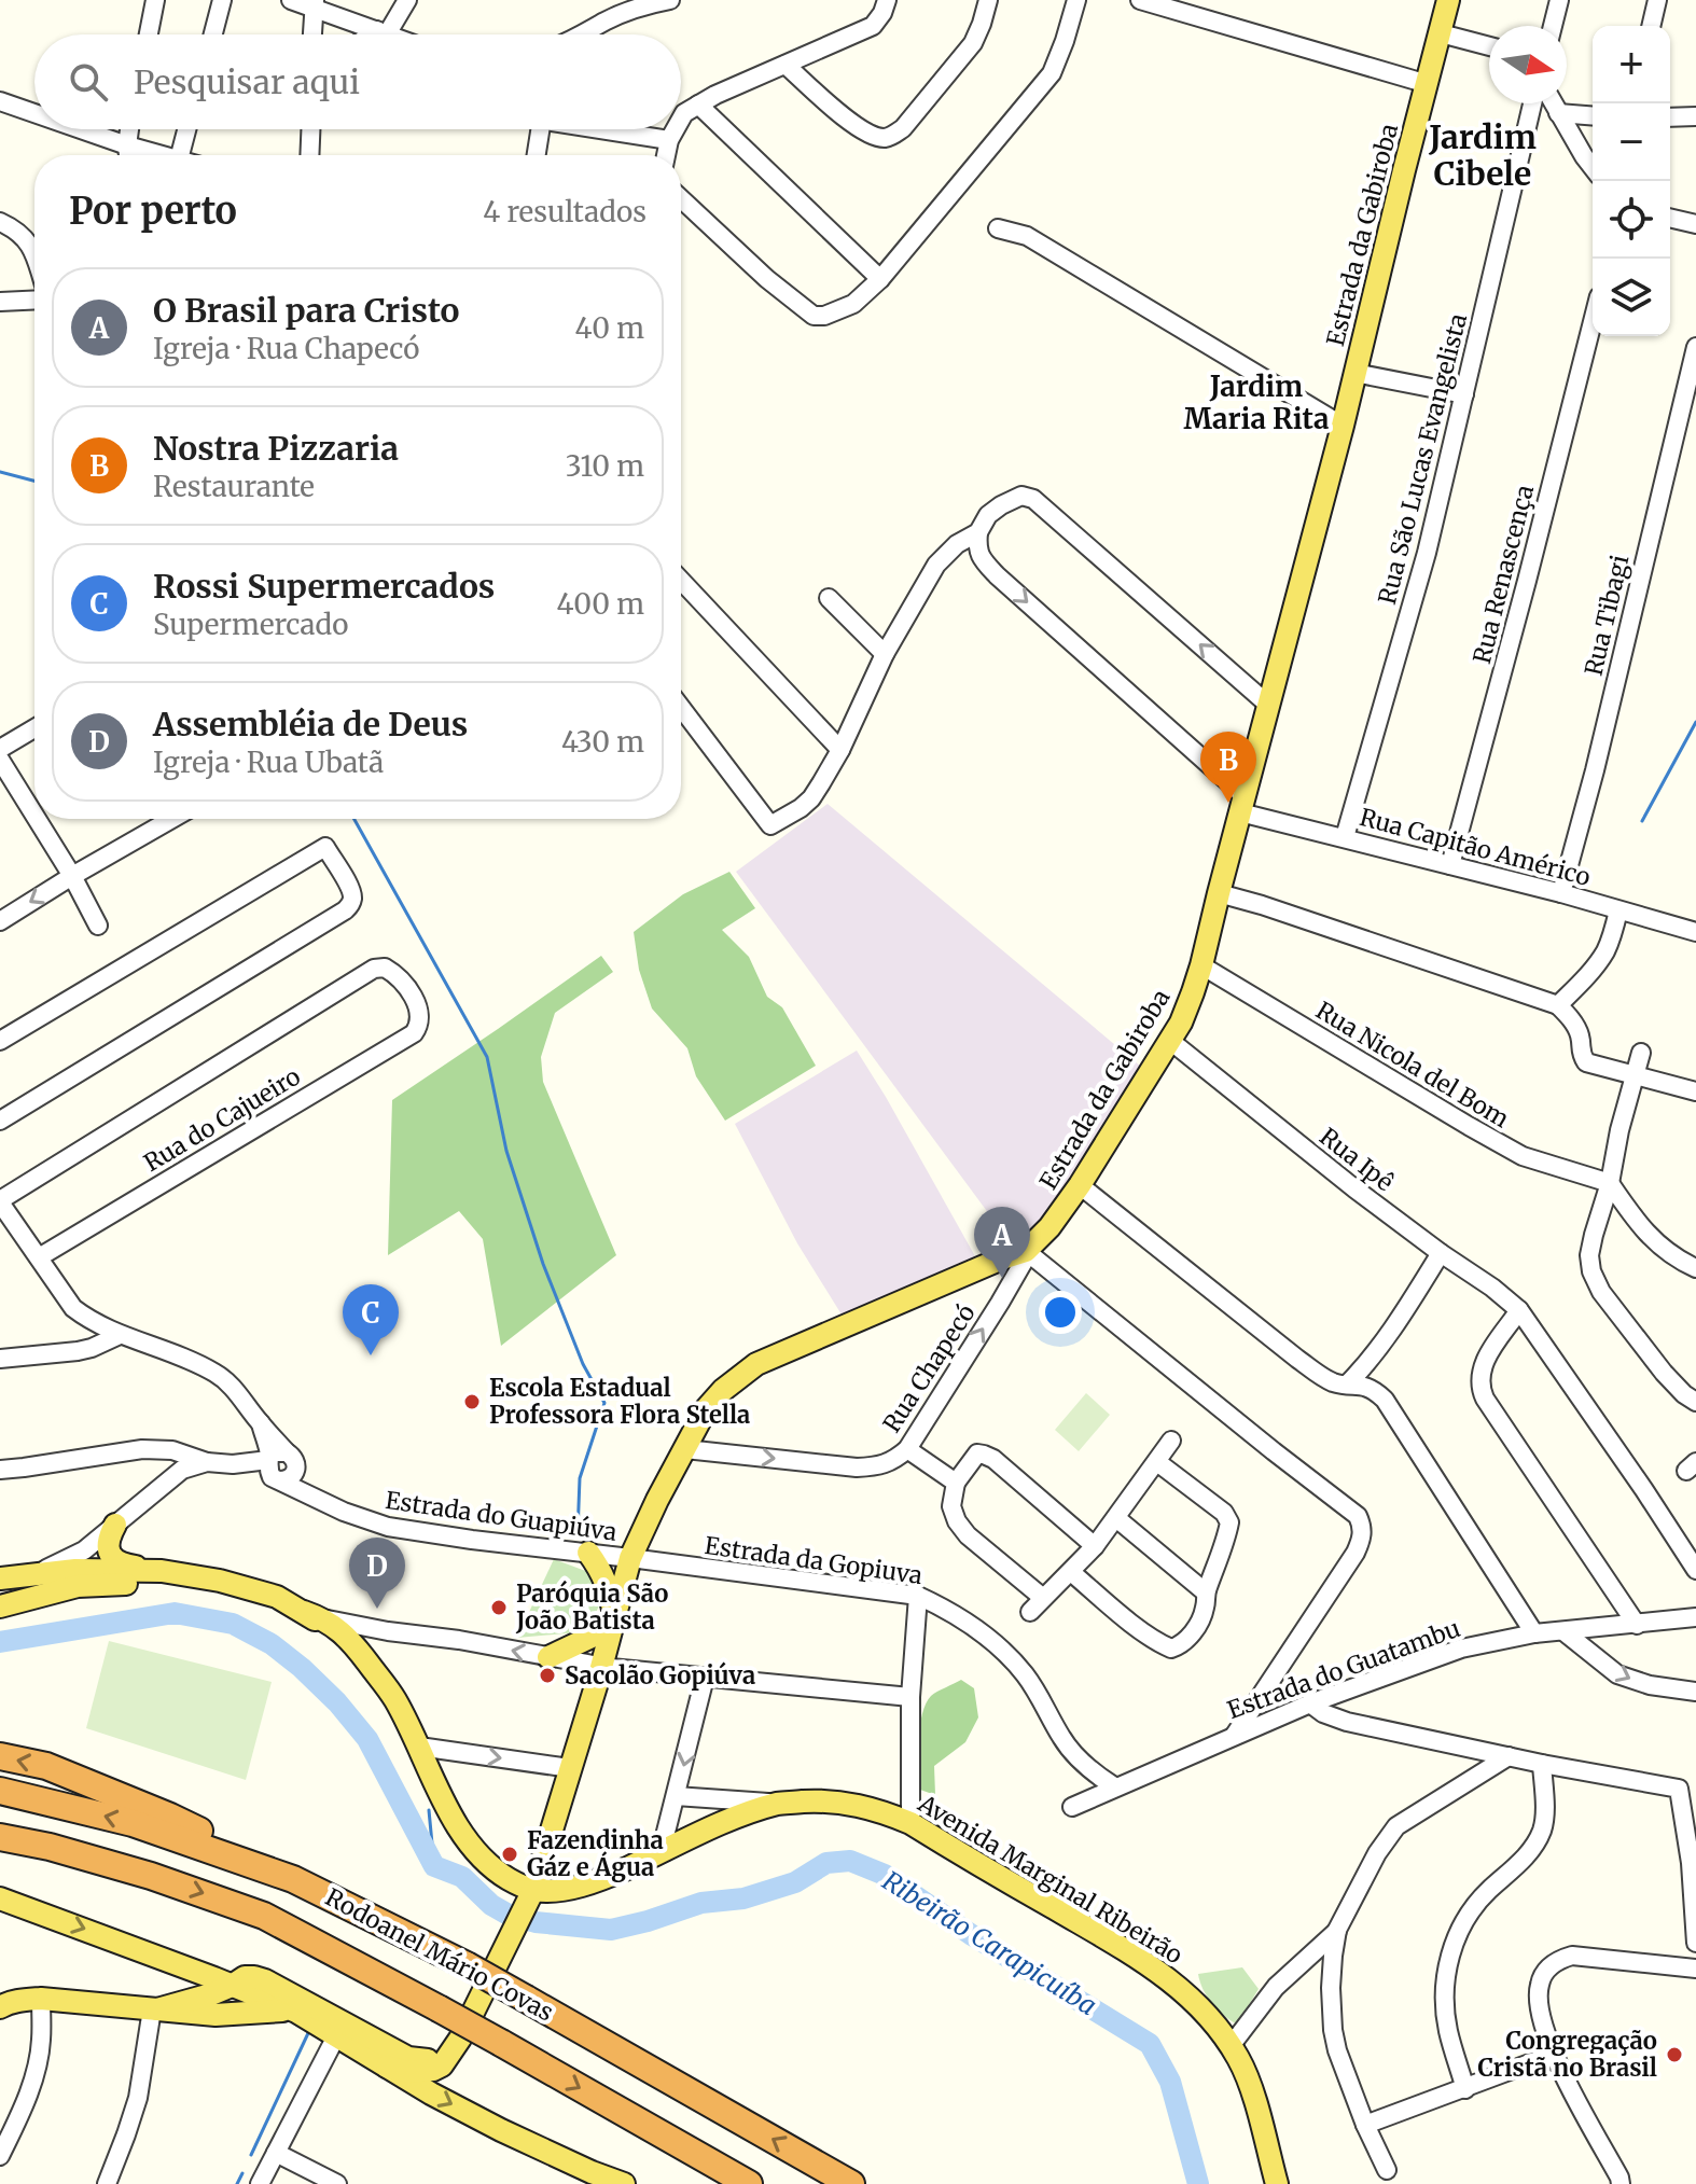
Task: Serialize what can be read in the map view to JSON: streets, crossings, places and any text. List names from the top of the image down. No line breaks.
{"streets":{"highway":["Rodoanel Mário Covas"],"main road":["Estrada da Gabiroba","Avenida Marginal Ribeirão"],"street":["Rua São Lucas Evangelista","Rua Renascença","Rua Tibagi","Rua Capitão Américo","Rua Nicola del Bom","Rua do Cajueiro","Rua Ipê","Rua Chapecó","Estrada do Guapiúva","Estrada da Gopiuva","Estrada do Guatambu"]},"crossings":[["Estrada da Gabiroba","Rua Capitão Américo"],["Estrada da Gabiroba","Rua Nicola del Bom"],["Estrada da Gabiroba","Rua Ipê"],["Estrada da Gabiroba","Rua Chapecó"],["Estrada da Gabiroba","Estrada do Guapiúva"],["Estrada da Gabiroba","Estrada da Gopiuva"],["Estrada da Gabiroba","Avenida Marginal Ribeirão"],["Rua São Lucas Evangelista","Rua Capitão Américo"],["Rua Renascença","Rua Capitão Américo"],["Rua Tibagi","Rua Capitão Américo"],["Rua do Cajueiro","Estrada do Guapiúva"],["Estrada do Guapiúva","Estrada da Gopiuva"],["Estrada da Gopiuva","Estrada do Guatambu"]],"one_way":["Rua Chapecó"],"districts":["Jardim Cibele","Jardim Maria Rita"],"water":["Ribeirão Carapicuíba"],"places":["Escola Estadual Professora Flora Stella","Paróquia São João Batista","Sacolão Gopiúva","Fazendinha Gáz e Água","Congregação Cristã no Brasil"],"north":"right","page":{"map_buttons":["+","−"],"search":"Pesquisar aqui","heading":["Por perto","4 resultados"],"list":[{"mark":"A","name":"O Brasil para Cristo","note":"Igreja · Rua Chapecó","value":"40 m"},{"mark":"B","name":"Nostra Pizzaria","note":"Restaurante","value":"310 m"},{"mark":"C","name":"Rossi Supermercados","note":"Supermercado","value":"400 m"},{"mark":"D","name":"Assembléia de Deus","note":"Igreja · Rua Ubatã","value":"430 m"}],"pins":["B","A","C","D"]}}
